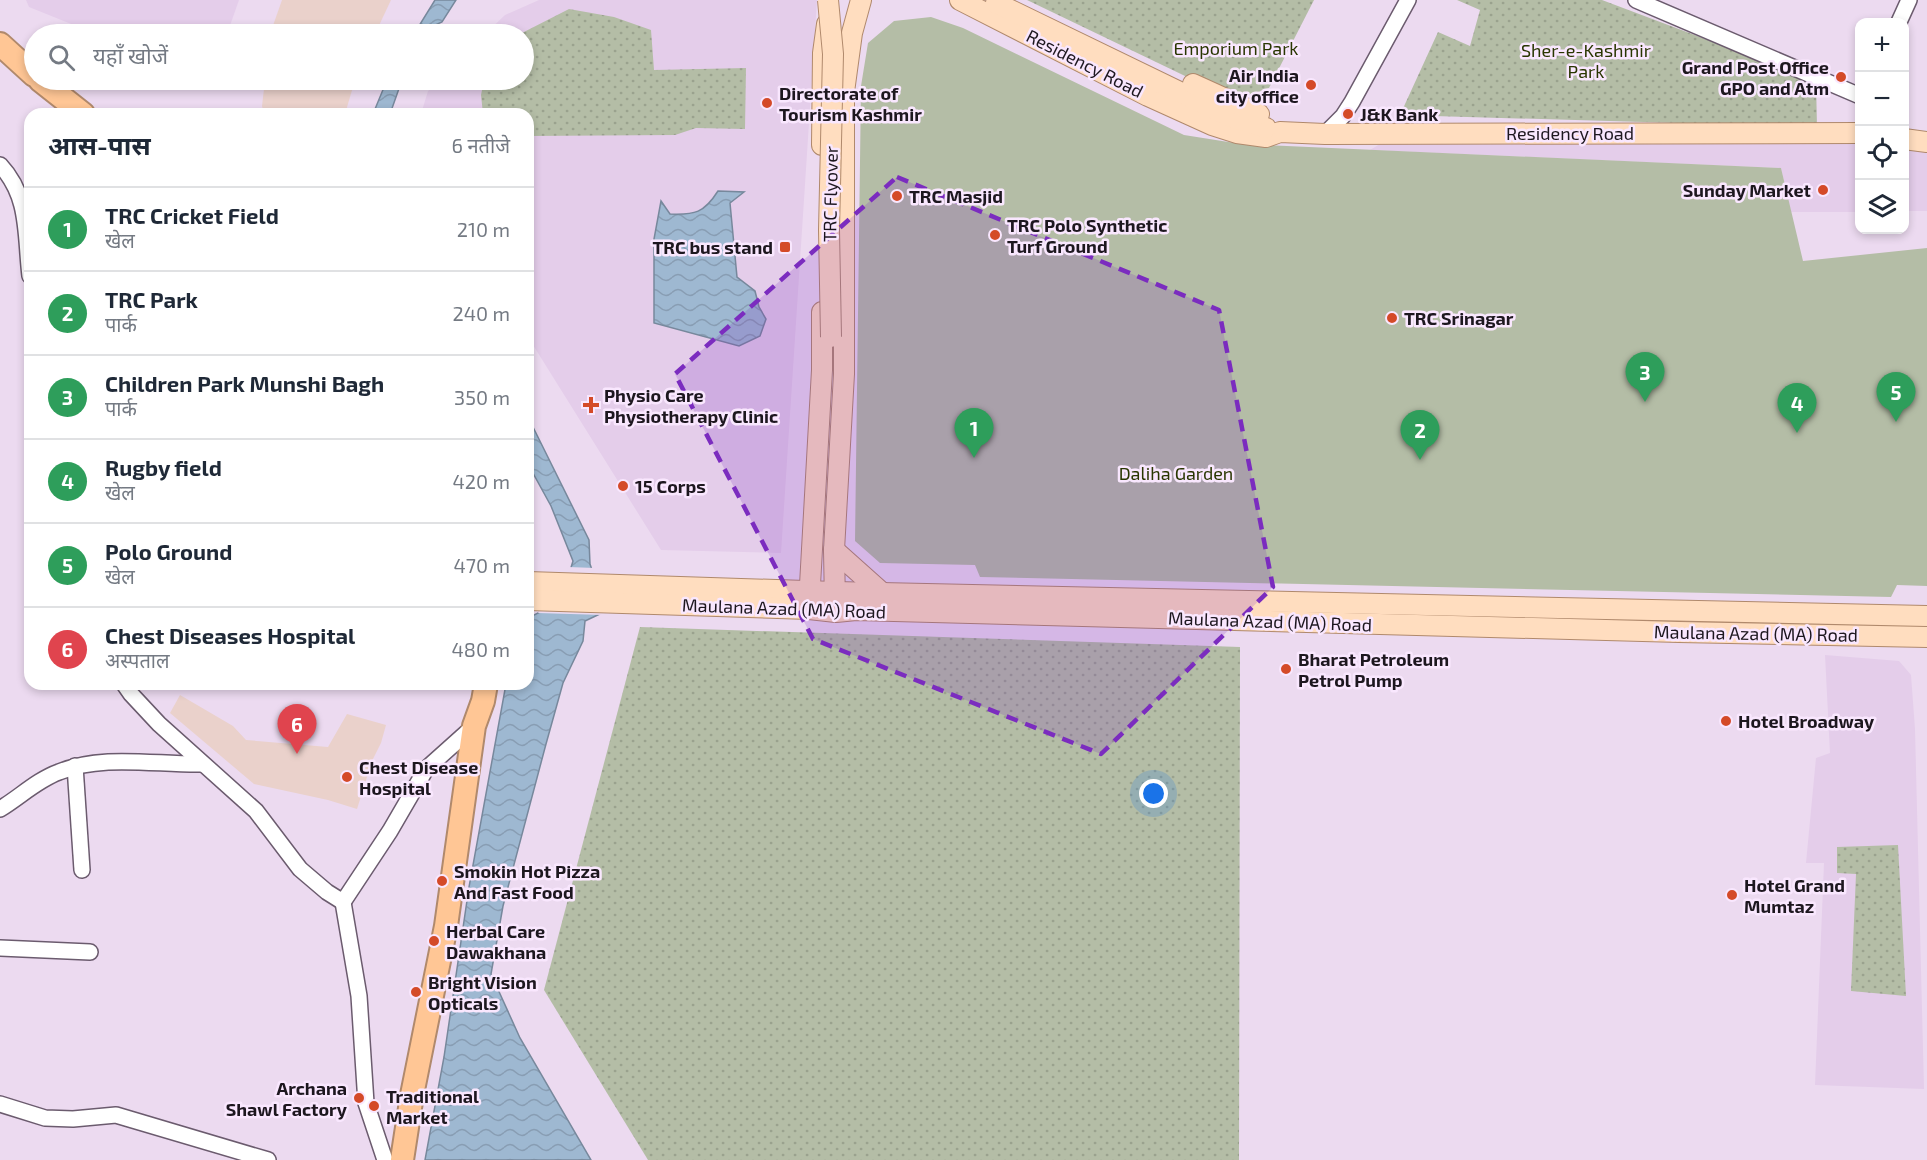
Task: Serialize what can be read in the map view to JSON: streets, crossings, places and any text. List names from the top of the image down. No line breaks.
{"streets":{"main road":["Residency Road","TRC Flyover","Maulana Azad (MA) Road"]},"parks":["Emporium Park","Sher-e-Kashmir Park","Daliha Garden"],"places":{"other":["Grand Post Office GPO and Atm","Air India city office","Directorate of Tourism Kashmir","J&K Bank","Sunday Market","TRC Masjid","TRC Polo Synthetic Turf Ground","TRC Srinagar","15 Corps","Bharat Petroleum Petrol Pump","Hotel Broadway","Chest Disease Hospital","Smokin Hot Pizza And Fast Food","Hotel Grand Mumtaz","Herbal Care Dawakhana","Bright Vision Opticals","Archana Shawl Factory","Traditional Market"],"transit":["TRC bus stand"],"health":["Physio Care Physiotherapy Clinic"]},"page":{"map_buttons":["+","−"],"search":"यहाँ खोजें","heading":["आस-पास","6 नतीजे"],"list":[{"mark":"1","name":"TRC Cricket Field","note":"खेल","value":"210 m"},{"mark":"2","name":"TRC Park","note":"पार्क","value":"240 m"},{"mark":"3","name":"Children Park Munshi Bagh","note":"पार्क","value":"350 m"},{"mark":"4","name":"Rugby field","note":"खेल","value":"420 m"},{"mark":"5","name":"Polo Ground","note":"खेल","value":"470 m"},{"mark":"6","name":"Chest Diseases Hospital","note":"अस्पताल","value":"480 m"}],"pins":["3","5","4","1","2","6"]}}
